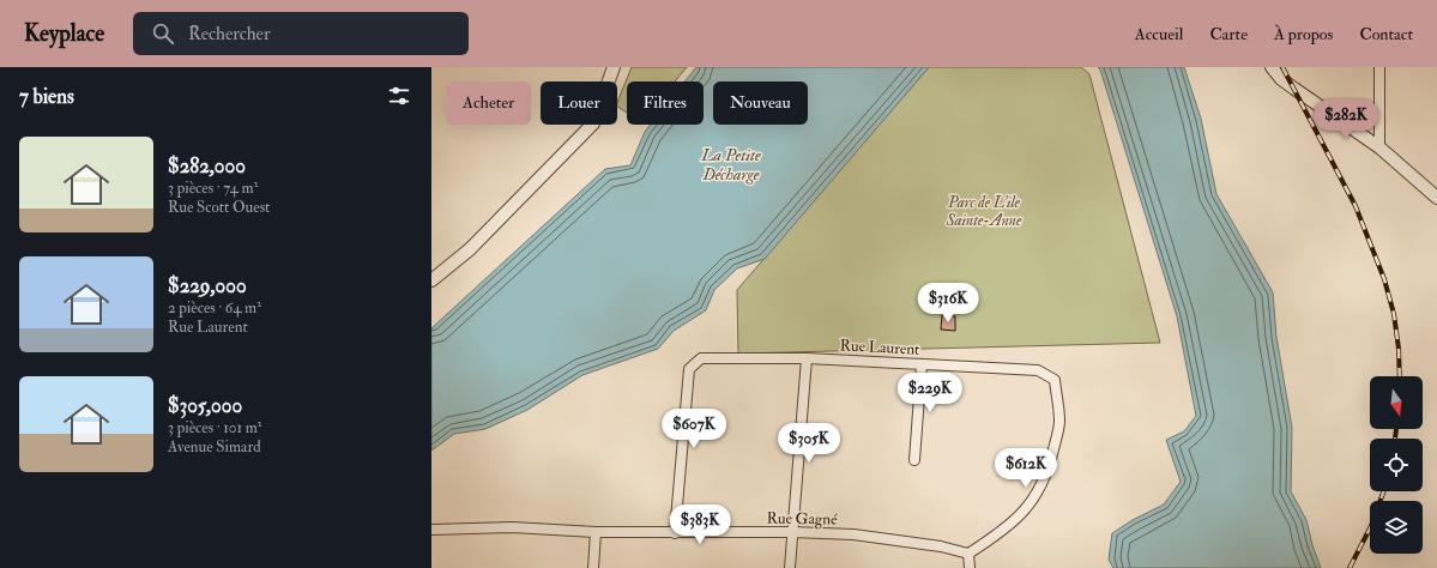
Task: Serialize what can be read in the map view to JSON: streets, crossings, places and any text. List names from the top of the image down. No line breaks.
{"streets":{"street":["Rue Laurent","Rue Gagné"]},"crossings":[["Rue Laurent","Rue Gagné"]],"water":["La Petite Décharge"],"parks":["Parc de L'ile Sainte-Anne"],"north":"bottom","page":{"header":"Keyplace","search":"Rechercher","nav":["Accueil","Carte","À propos","Contact"],"heading":"7 biens","chip":["Acheter","Louer","Filtres","Nouveau"],"price":["$282K","$316K","$229K","$607K","$305K","$612K","$383K"],"list":[{"name":"$282,000","note":"3 pièces · 74 m² · Rue Scott Ouest"},{"name":"$229,000","note":"2 pièces · 64 m² · Rue Laurent"},{"name":"$305,000","note":"3 pièces · 101 m² · Avenue Simard"}]}}
